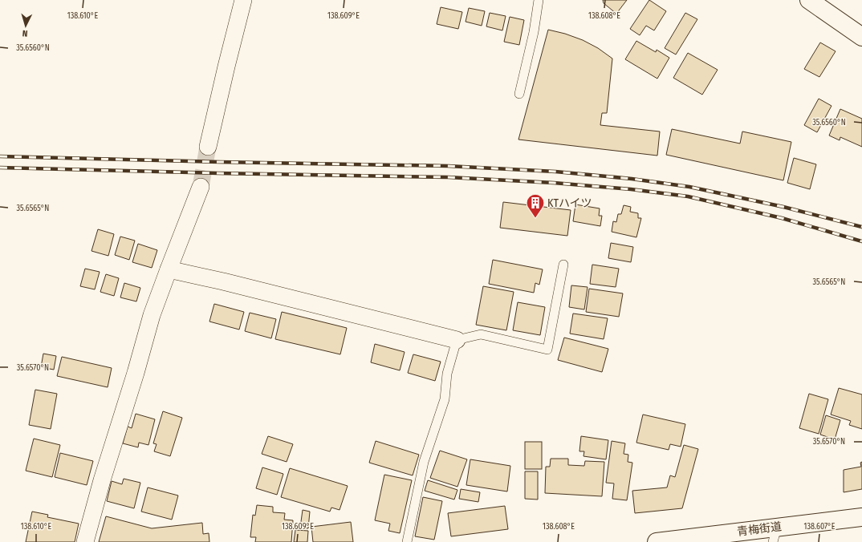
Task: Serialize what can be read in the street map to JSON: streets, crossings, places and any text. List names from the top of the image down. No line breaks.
{"streets":{"main road":["青梅街道"]},"places":{"building":["KTハイツ"]},"north":"bottom","coordinates":["138.610°E","138.609°E","138.608°E","35.6560°N","35.6565°N","35.6570°N","138.607°E"]}
